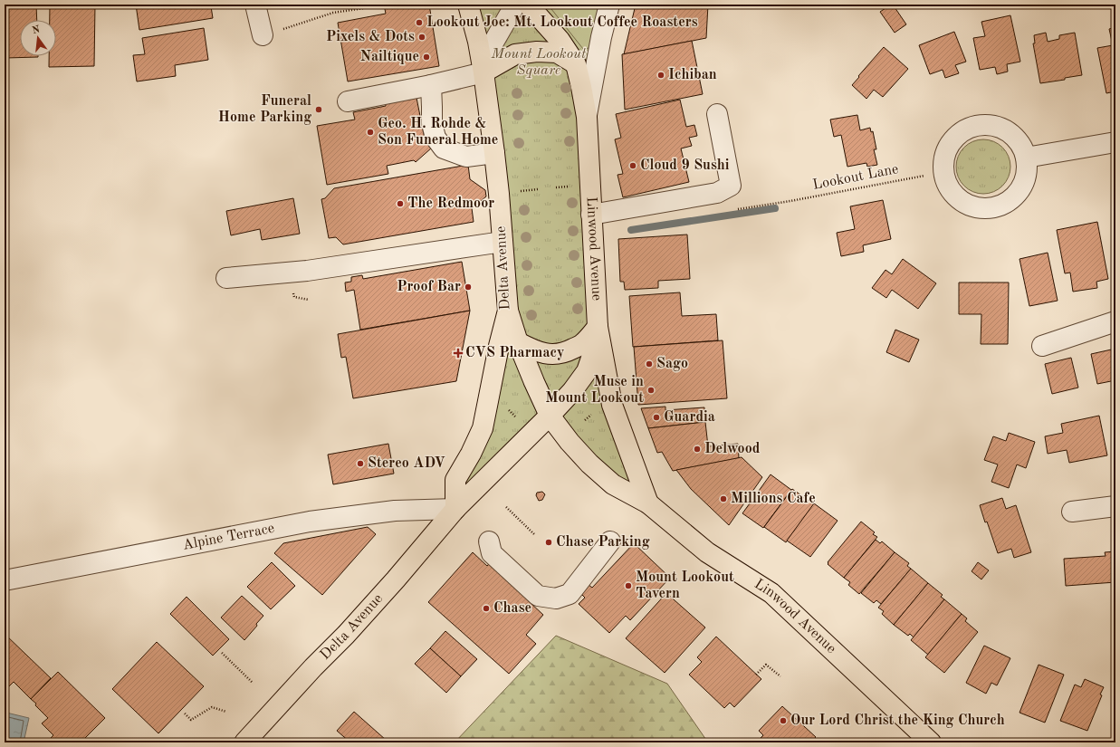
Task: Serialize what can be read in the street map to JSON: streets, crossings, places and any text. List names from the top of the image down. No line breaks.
{"streets":{"main road":["Linwood Avenue","Delta Avenue"],"street":["Alpine Terrace"],"path":["Lookout Lane"]},"crossings":[["Linwood Avenue","Delta Avenue"],["Delta Avenue","Alpine Terrace"]],"parks":["Mount Lookout Square"],"places":{"other":["Lookout Joe: Mt. Lookout Coffee Roasters","Pixels & Dots","Nailtique","Ichiban","Funeral Home Parking","Geo. H. Rohde & Son Funeral Home","Cloud 9 Sushi","The Redmoor","Proof Bar","Sago","Muse in Mount Lookout","Guardia","Delwood","Stereo ADV","Millions Cafe","Chase Parking","Mount Lookout Tavern","Chase","Our Lord Christ the King Church"],"health":["CVS Pharmacy"]},"north":"top"}
